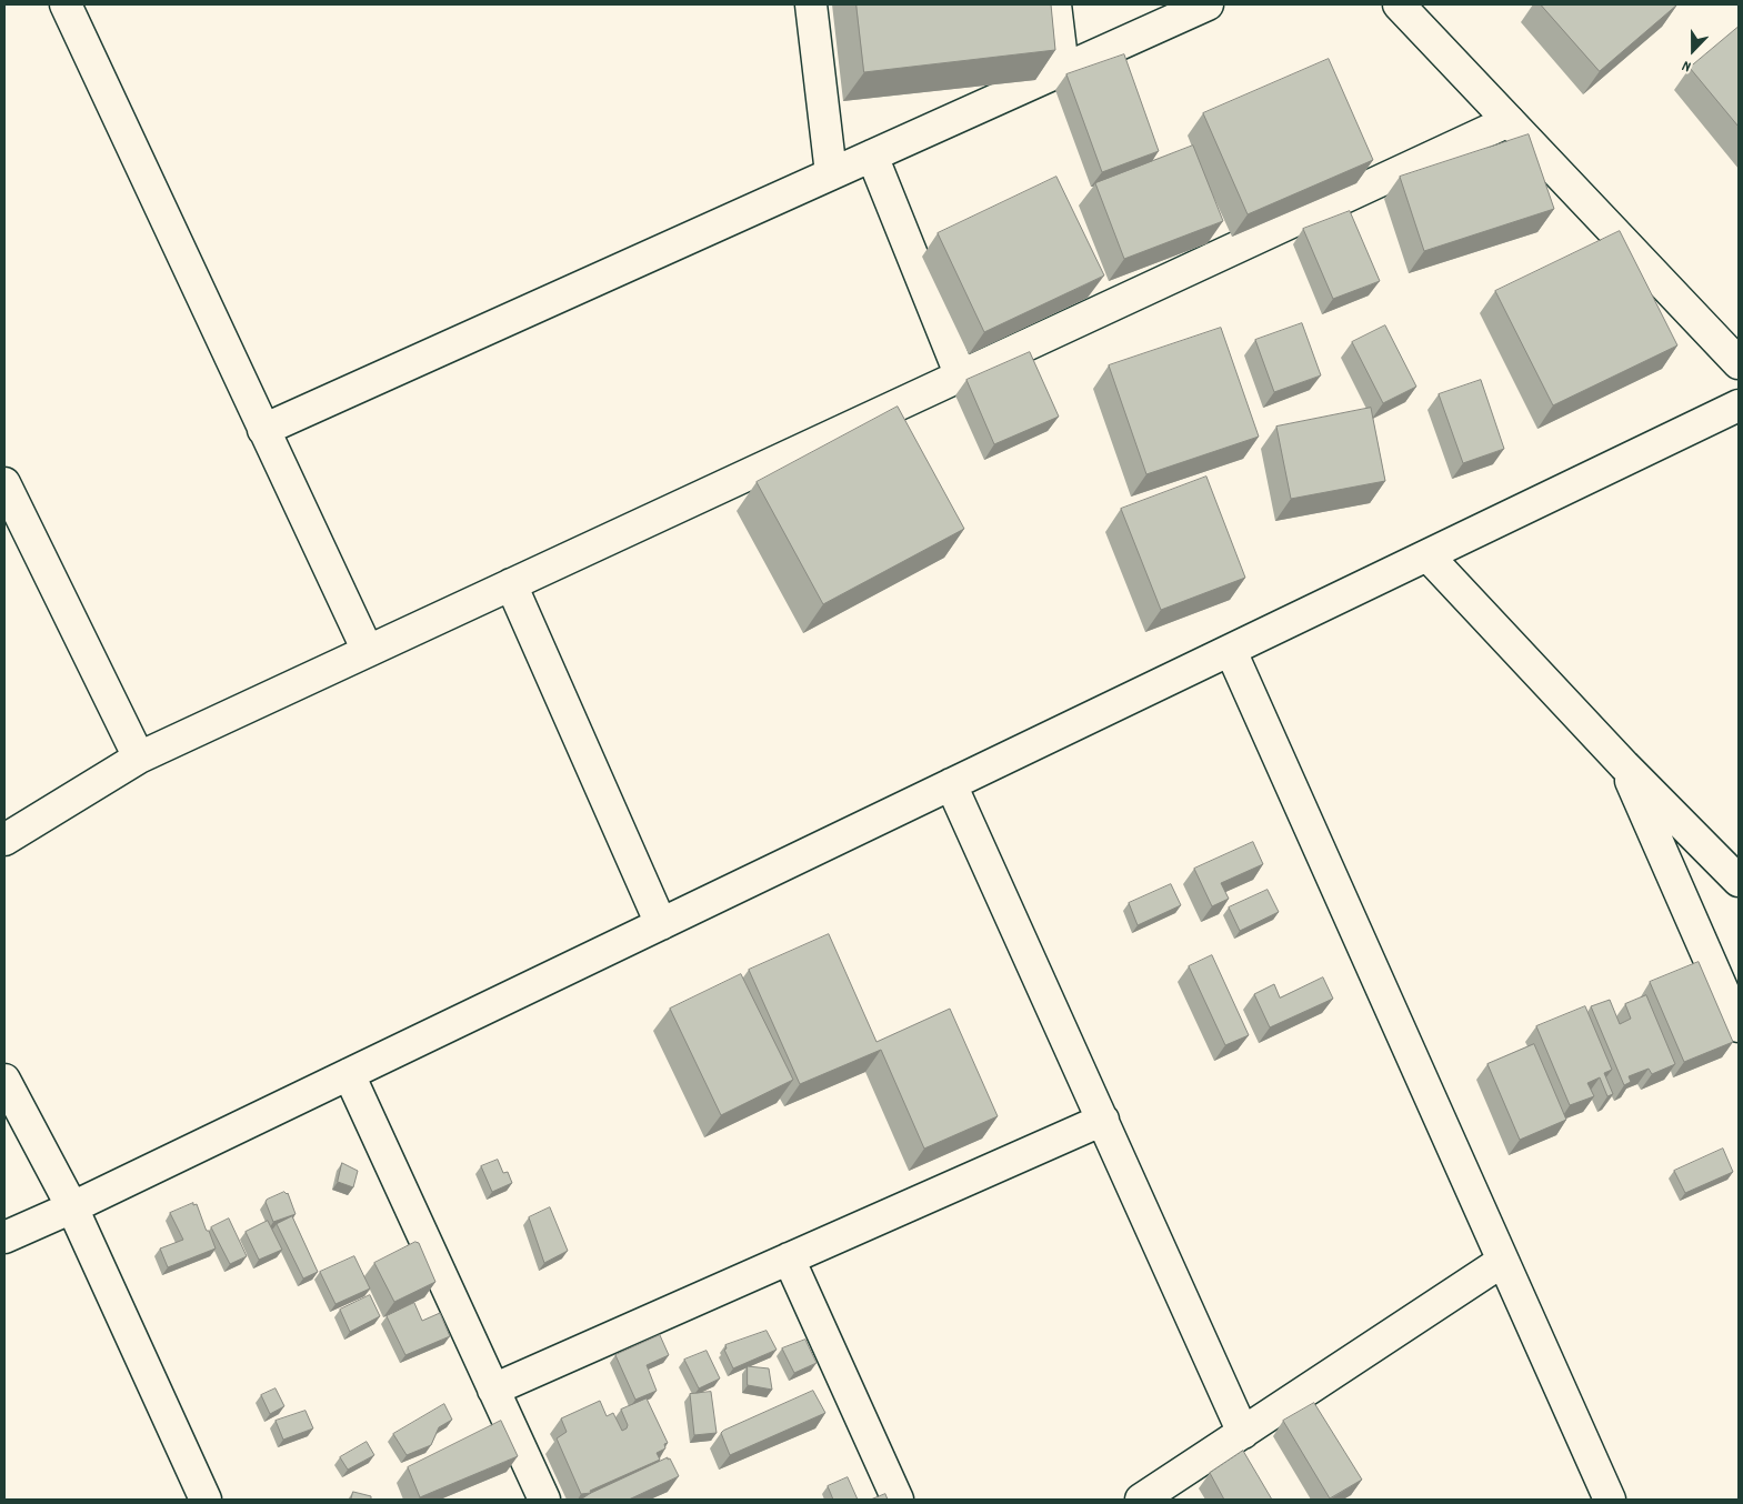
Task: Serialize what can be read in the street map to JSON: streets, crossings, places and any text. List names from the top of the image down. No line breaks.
{"north":"bottom"}
